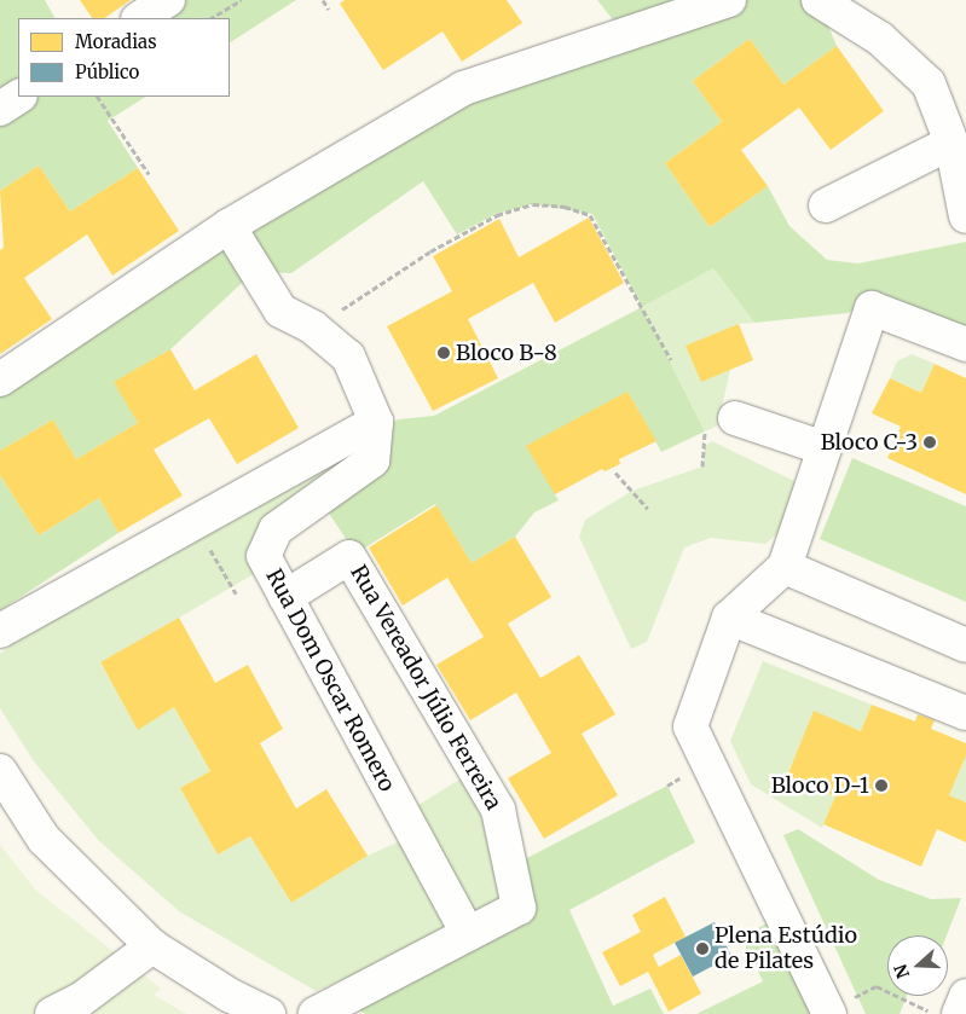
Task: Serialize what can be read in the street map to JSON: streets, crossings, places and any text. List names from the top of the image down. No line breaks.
{"streets":{"street":["Rua Dom Oscar Romero","Rua Vereador Júlio Ferreira"]},"crossings":[["Rua Dom Oscar Romero","Rua Vereador Júlio Ferreira"]],"places":["Bloco B-8","Bloco C-3","Bloco D-1","Plena Estúdio de Pilates"],"legend":["Moradias","Público"],"north":"left"}
